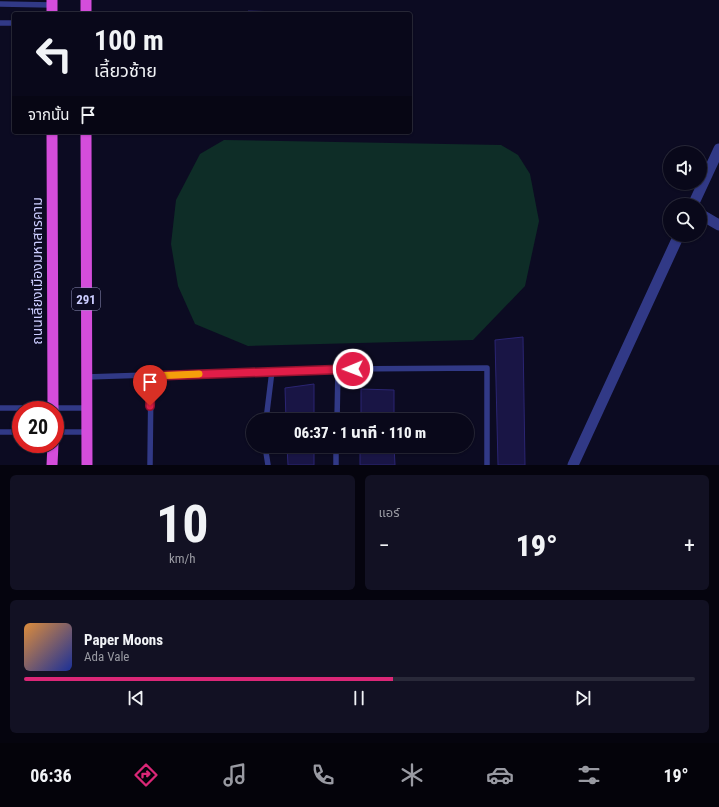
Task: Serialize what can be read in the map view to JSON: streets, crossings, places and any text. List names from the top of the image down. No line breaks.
{"streets":{"highway":["ถนนเลี่ยงเมืองมหาสารคาม","291"]},"page":{"turn":["100 m","เลี้ยวซ้าย"],"then":"จากนั้น","limit":"20","trip":"06:37 · 1 นาที · 110 m","tile":[["10","km/h"],"แอร์"],"heat":["−","19°","+"],"song":["Paper Moons","Ada Vale"],"tabs":["06:36","19°"]}}
